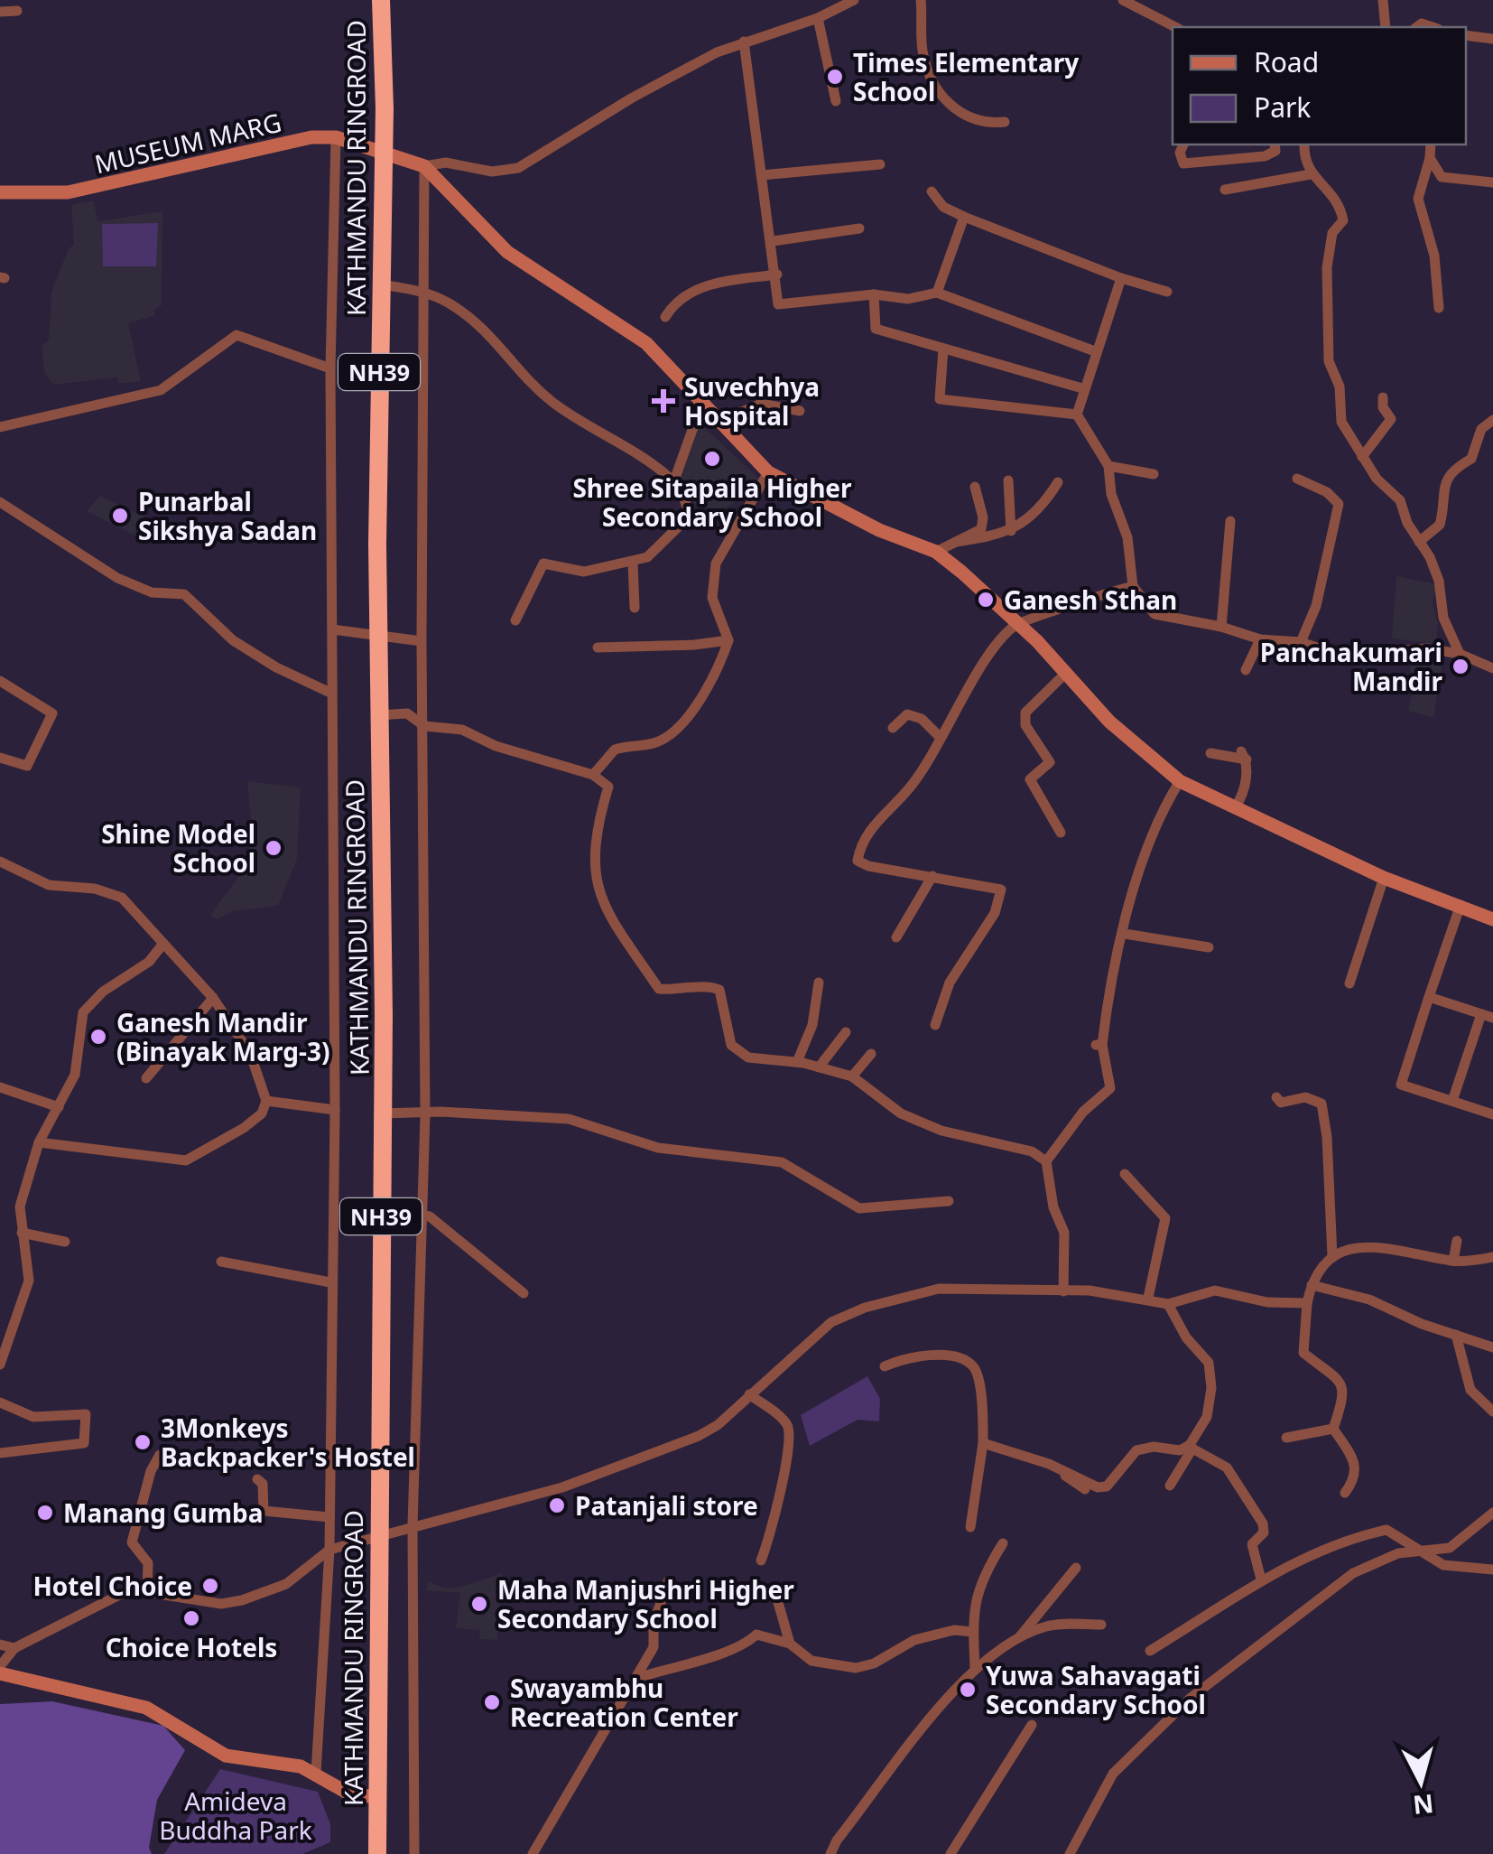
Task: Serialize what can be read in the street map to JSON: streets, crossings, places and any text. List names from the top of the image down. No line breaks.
{"streets":{"highway":["KATHMANDU RINGROAD","NH39"],"main road":["MUSEUM MARG"]},"crossings":[["MUSEUM MARG","KATHMANDU RINGROAD"]],"parks":["Amideva Buddha Park"],"places":{"other":["Times Elementary School","Shree Sitapaila Higher Secondary School","Punarbal Sikshya Sadan","Ganesh Sthan","Panchakumari Mandir","Shine Model School","Ganesh Mandir (Binayak Marg-3)","3Monkeys Backpacker's Hostel","Patanjali store","Manang Gumba","Hotel Choice","Maha Manjushri Higher Secondary School","Choice Hotels","Yuwa Sahavagati Secondary School","Swayambhu Recreation Center"],"health":["Suvechhya Hospital"]},"legend":["Road","Park"],"north":"bottom"}
